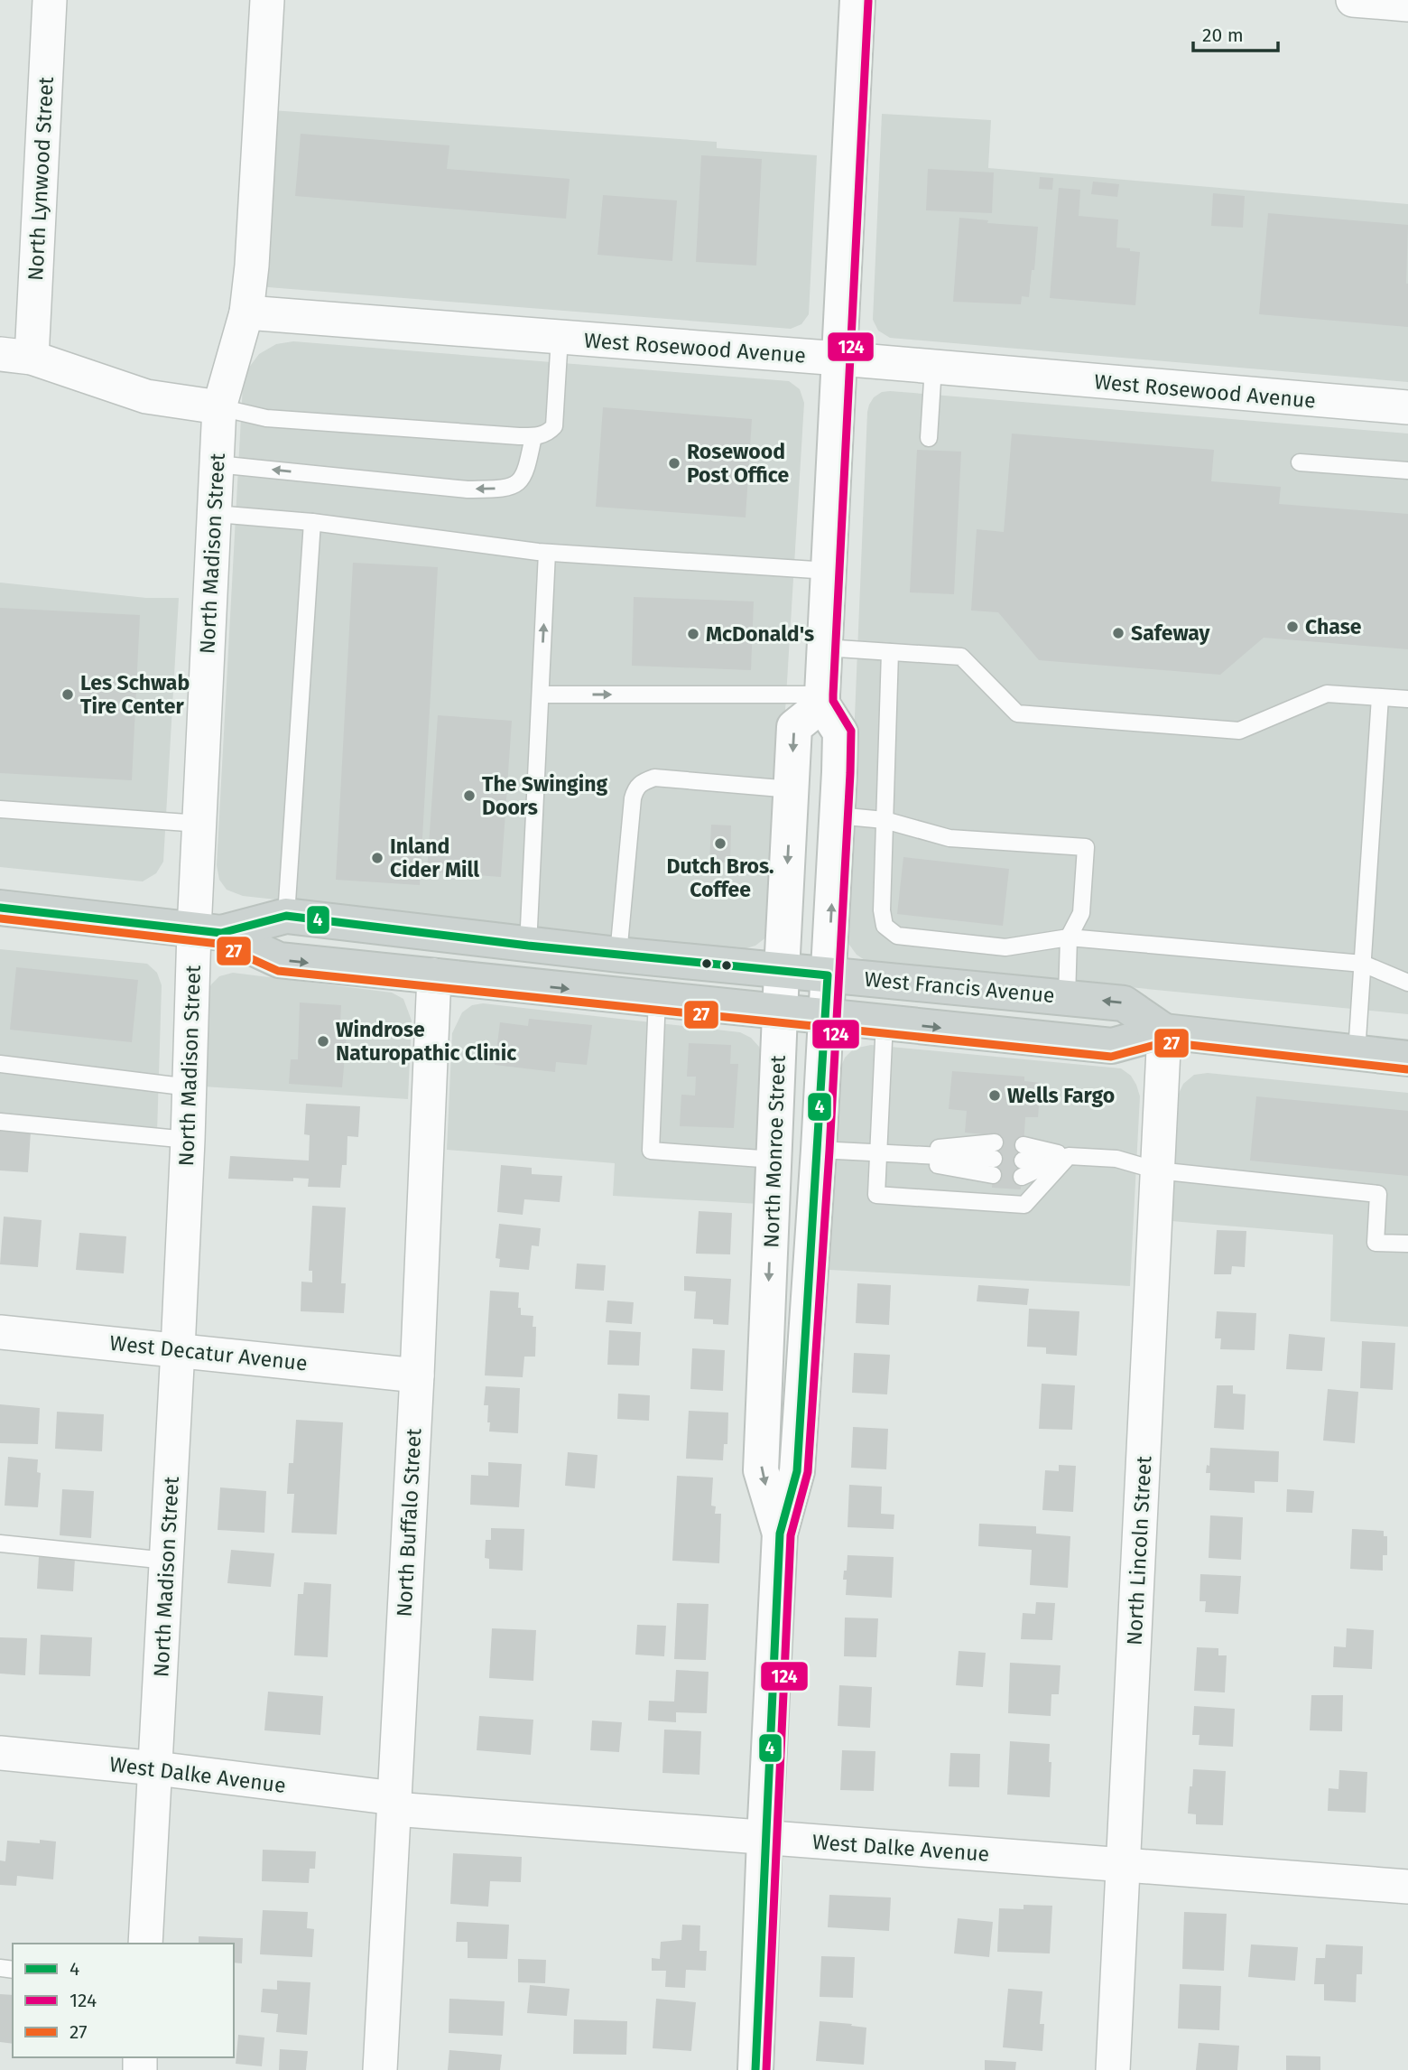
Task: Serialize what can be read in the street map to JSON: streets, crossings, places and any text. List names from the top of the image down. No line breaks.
{"streets":{"main road":["West Francis Avenue","North Monroe Street"],"street":["North Lynwood Street","West Rosewood Avenue","North Madison Street","West Decatur Avenue","North Buffalo Street","North Lincoln Street","West Dalke Avenue"]},"crossings":[["West Rosewood Avenue","North Madison Street"],["North Madison Street","West Francis Avenue"],["North Madison Street","West Decatur Avenue"],["North Madison Street","West Dalke Avenue"],["West Francis Avenue","North Monroe Street"],["West Francis Avenue","North Buffalo Street"],["West Francis Avenue","North Lincoln Street"],["North Monroe Street","West Dalke Avenue"],["West Decatur Avenue","North Buffalo Street"],["North Buffalo Street","West Dalke Avenue"],["North Lincoln Street","West Dalke Avenue"]],"places":["Rosewood Post Office","Chase","Safeway","McDonald's","Les Schwab Tire Center","The Swinging Doors","Dutch Bros. Coffee","Inland Cider Mill","Windrose Naturopathic Clinic","Wells Fargo"],"lines":["transit line 124","transit line 4","transit line 27"],"legend":["4","124","27"],"scale_bar":"20 m"}
